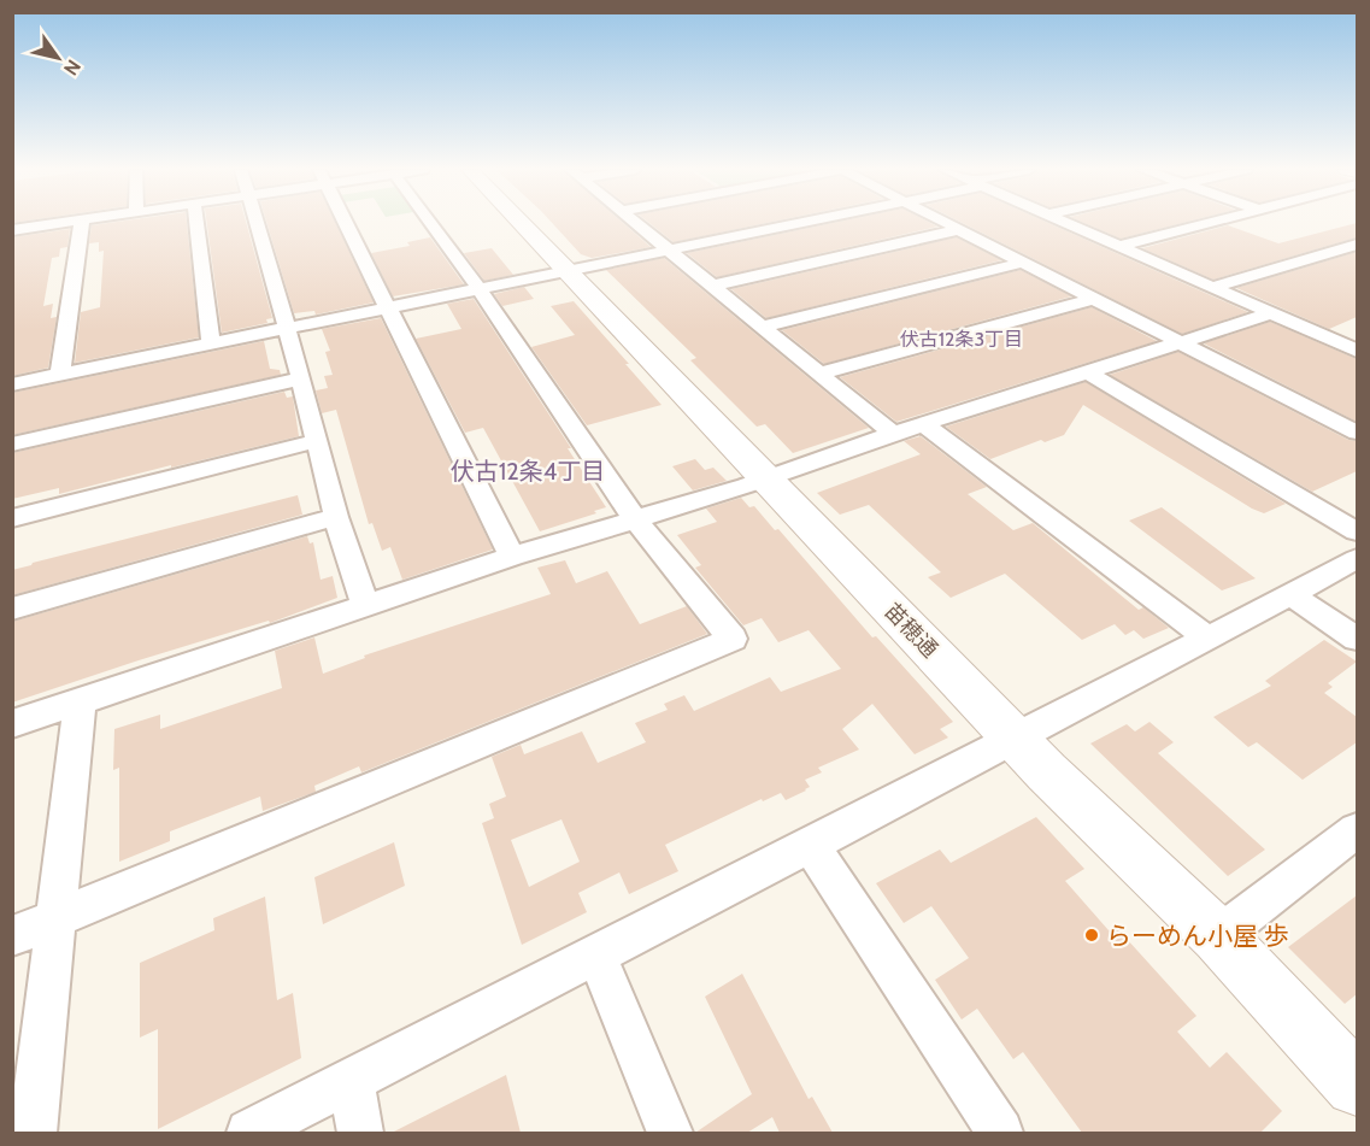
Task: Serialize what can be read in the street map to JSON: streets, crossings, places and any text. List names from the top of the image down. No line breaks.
{"streets":{"street":["苗穂通"]},"districts":["伏古12条3丁目","伏古12条4丁目"],"places":["らーめん小屋 歩"],"north":"bottom right"}
